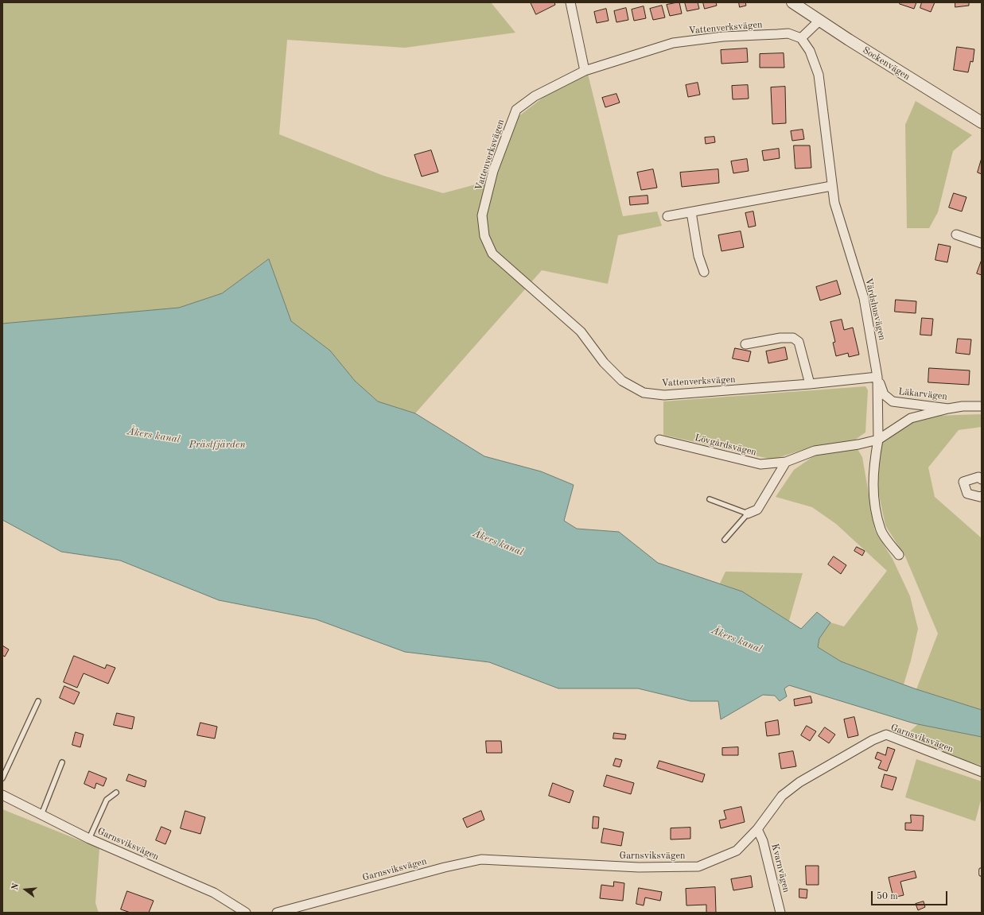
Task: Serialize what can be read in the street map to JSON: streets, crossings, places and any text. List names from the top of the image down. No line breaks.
{"streets":{"street":["Vattenverksvägen","Sockenvägen","Värdshusvägen","Läkarvägen","Lövgårdsvägen","Garnsviksvägen","Kvarnvägen"]},"crossings":[["Vattenverksvägen","Värdshusvägen"],["Vattenverksvägen","Läkarvägen"],["Värdshusvägen","Läkarvägen"],["Värdshusvägen","Lövgårdsvägen"],["Garnsviksvägen","Kvarnvägen"]],"water":["Åkers kanal","Prästfjärden"],"scale_bar":"50 m","north":"left"}
